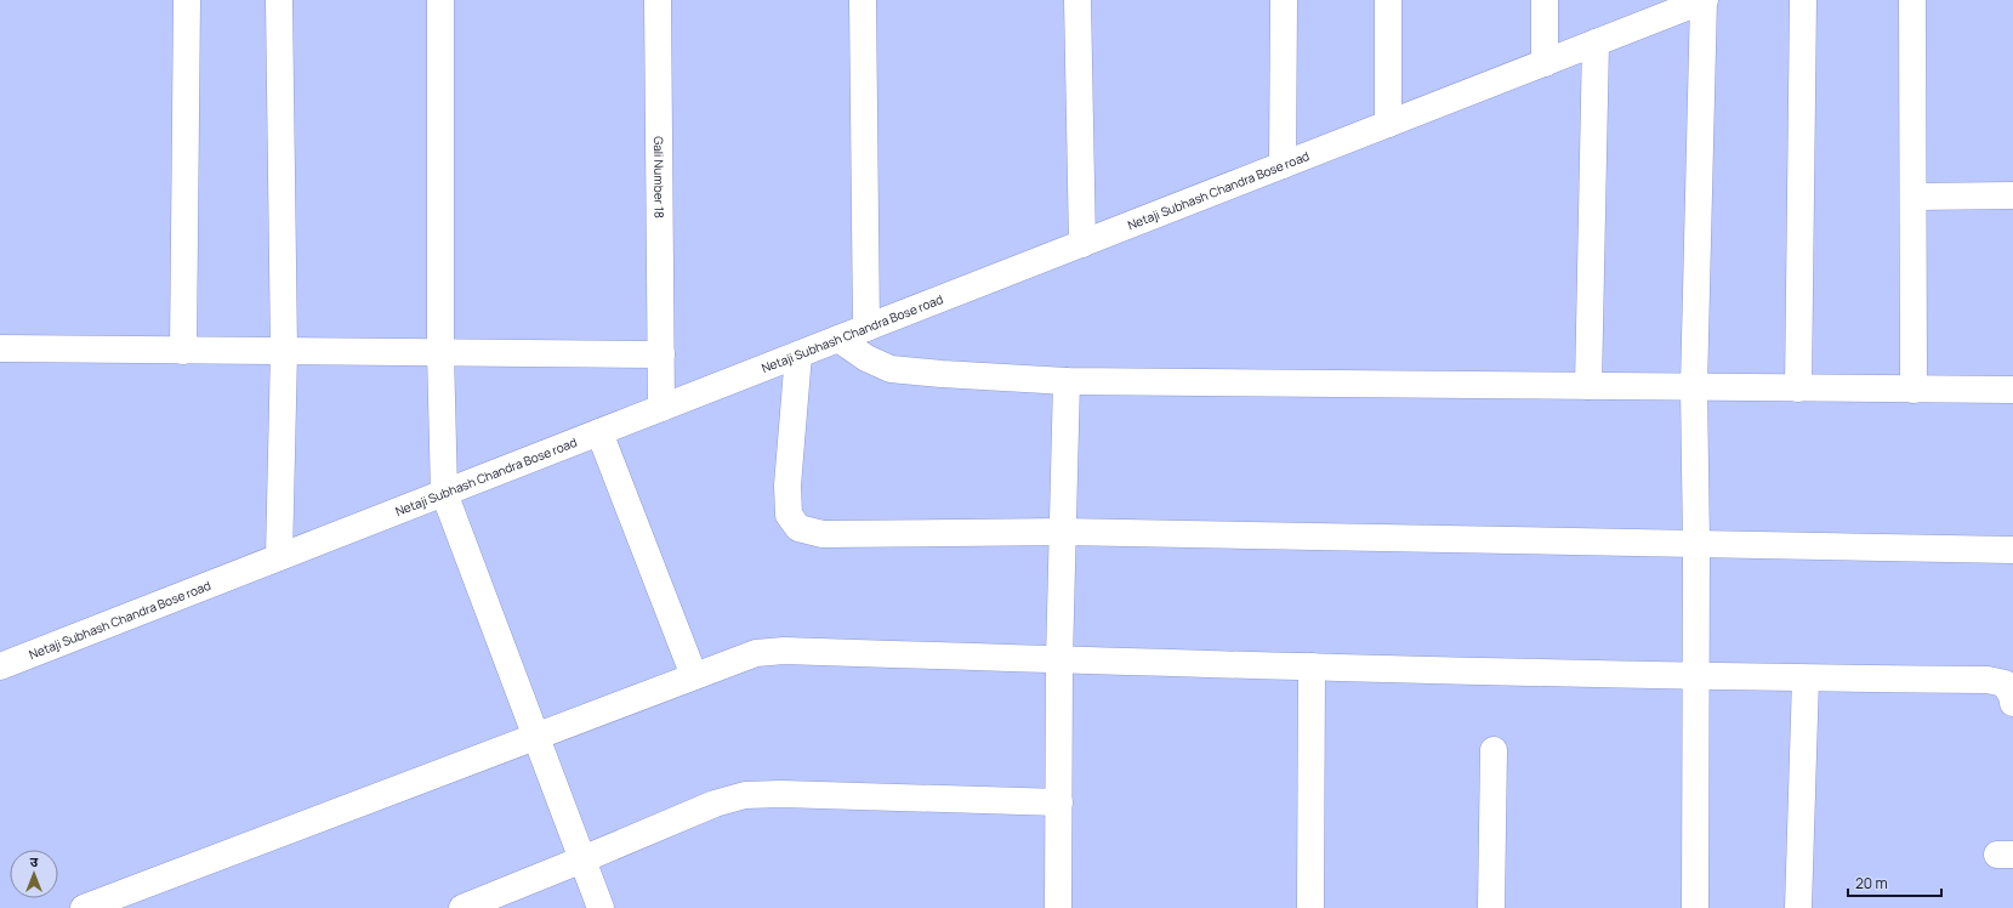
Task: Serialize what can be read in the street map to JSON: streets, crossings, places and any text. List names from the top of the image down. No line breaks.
{"streets":{"street":["Gali Number 18","Netaji Subhash Chandra Bose road"]},"crossings":[["Gali Number 18","Netaji Subhash Chandra Bose road"]],"scale_bar":"20 m","north":"top"}
